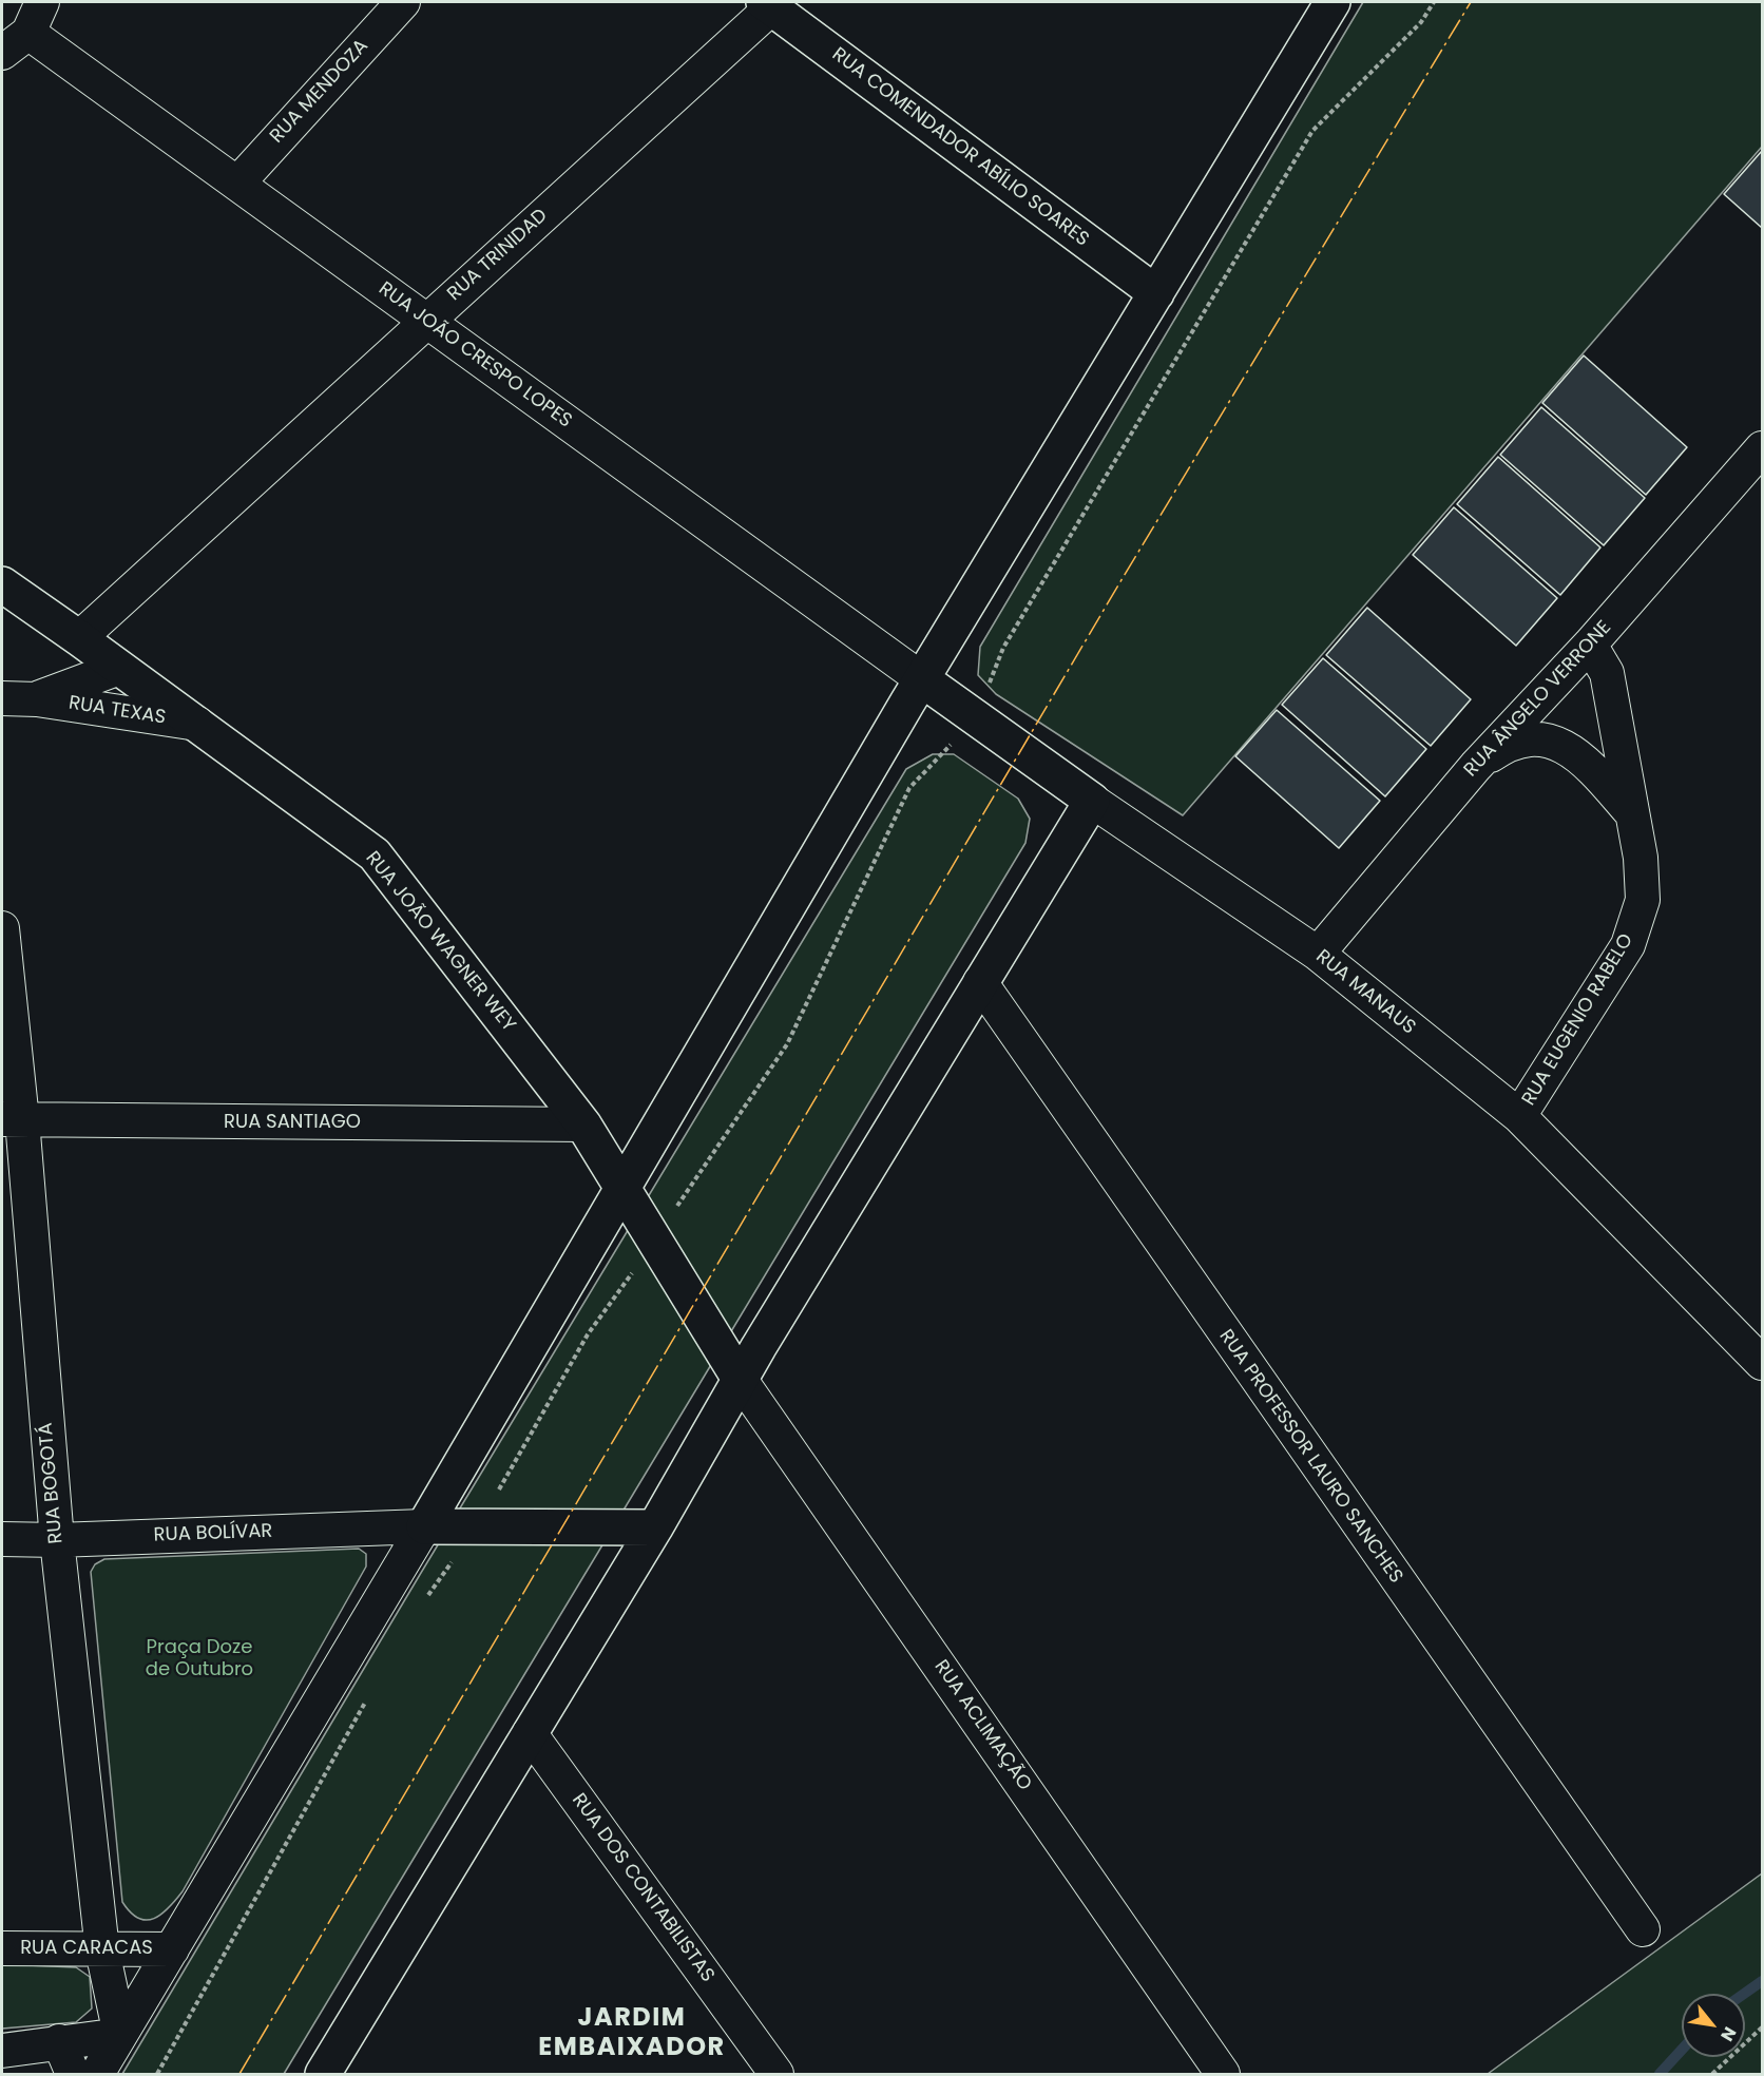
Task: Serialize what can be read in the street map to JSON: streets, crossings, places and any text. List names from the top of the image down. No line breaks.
{"streets":{"street":["RUA MENDOZA","RUA COMENDADOR ABÍLIO SOARES","RUA TRINIDAD","RUA JOÃO CRESPO LOPES","RUA ÂNGELO VERRONE","RUA TEXAS","RUA JOÃO WAGNER WEY","RUA MANAUS","RUA EUGENIO RABELO","RUA SANTIAGO","RUA PROFESSOR LAURO SANCHES","RUA BOGOTÁ","RUA BOLÍVAR","RUA ACLIMAÇÃO","RUA DOS CONTABILISTAS","RUA CARACAS"]},"crossings":[["RUA MENDOZA","RUA JOÃO CRESPO LOPES"],["RUA COMENDADOR ABÍLIO SOARES","RUA TRINIDAD"],["RUA TRINIDAD","RUA JOÃO CRESPO LOPES"],["RUA TRINIDAD","RUA JOÃO WAGNER WEY"],["RUA JOÃO CRESPO LOPES","RUA MANAUS"],["RUA ÂNGELO VERRONE","RUA MANAUS"],["RUA ÂNGELO VERRONE","RUA EUGENIO RABELO"],["RUA TEXAS","RUA JOÃO WAGNER WEY"],["RUA JOÃO WAGNER WEY","RUA SANTIAGO"],["RUA JOÃO WAGNER WEY","RUA ACLIMAÇÃO"],["RUA MANAUS","RUA EUGENIO RABELO"],["RUA SANTIAGO","RUA BOGOTÁ"],["RUA BOGOTÁ","RUA BOLÍVAR"],["RUA BOGOTÁ","RUA CARACAS"]],"districts":["JARDIM EMBAIXADOR"],"parks":["Praça Doze de Outubro"],"north":"bottom right"}
